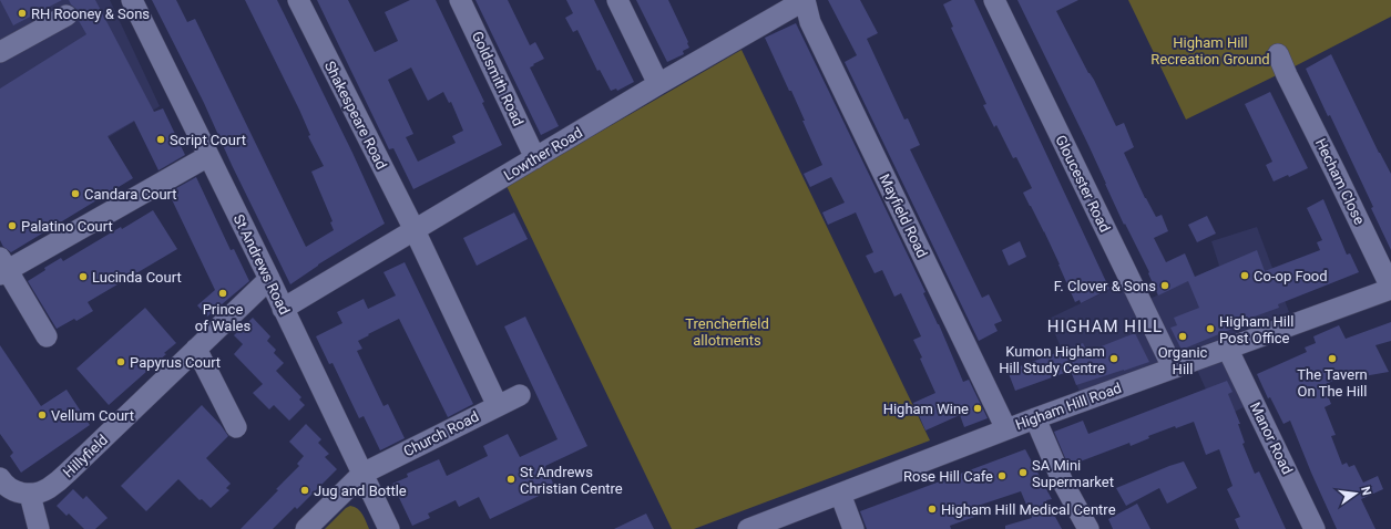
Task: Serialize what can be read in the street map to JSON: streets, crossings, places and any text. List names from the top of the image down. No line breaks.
{"streets":{"street":["Goldsmith Road","Shakespeare Road","Lowther Road","Hecham Close","Gloucester Road","Mayfield Road","St Andrews Road","Higham Hill Road","Church Road","Manor Road","Hillyfield"]},"crossings":[["Goldsmith Road","Lowther Road"],["Shakespeare Road","Lowther Road"],["Shakespeare Road","Church Road"],["Lowther Road","Mayfield Road"],["Lowther Road","St Andrews Road"],["Hecham Close","Higham Hill Road"],["Gloucester Road","Higham Hill Road"],["Mayfield Road","Higham Hill Road"],["St Andrews Road","Church Road"],["St Andrews Road","Hillyfield"],["Higham Hill Road","Manor Road"]],"districts":["HIGHAM HILL"],"parks":["Higham Hill Recreation Ground","Trencherfield allotments"],"places":["RH Rooney & Sons","Script Court","Candara Court","Palatino Court","Co-op Food","Lucinda Court","F. Clover & Sons","Prince of Wales","Higham Hill Post Office","Organic Hill","Kumon Higham Hill Study Centre","The Tavern On The Hill","Papyrus Court","Higham Wine","Vellum Court","SA Mini Supermarket","Rose Hill Cafe","St Andrews Christian Centre","Jug and Bottle","Higham Hill Medical Centre"],"north":"right"}
